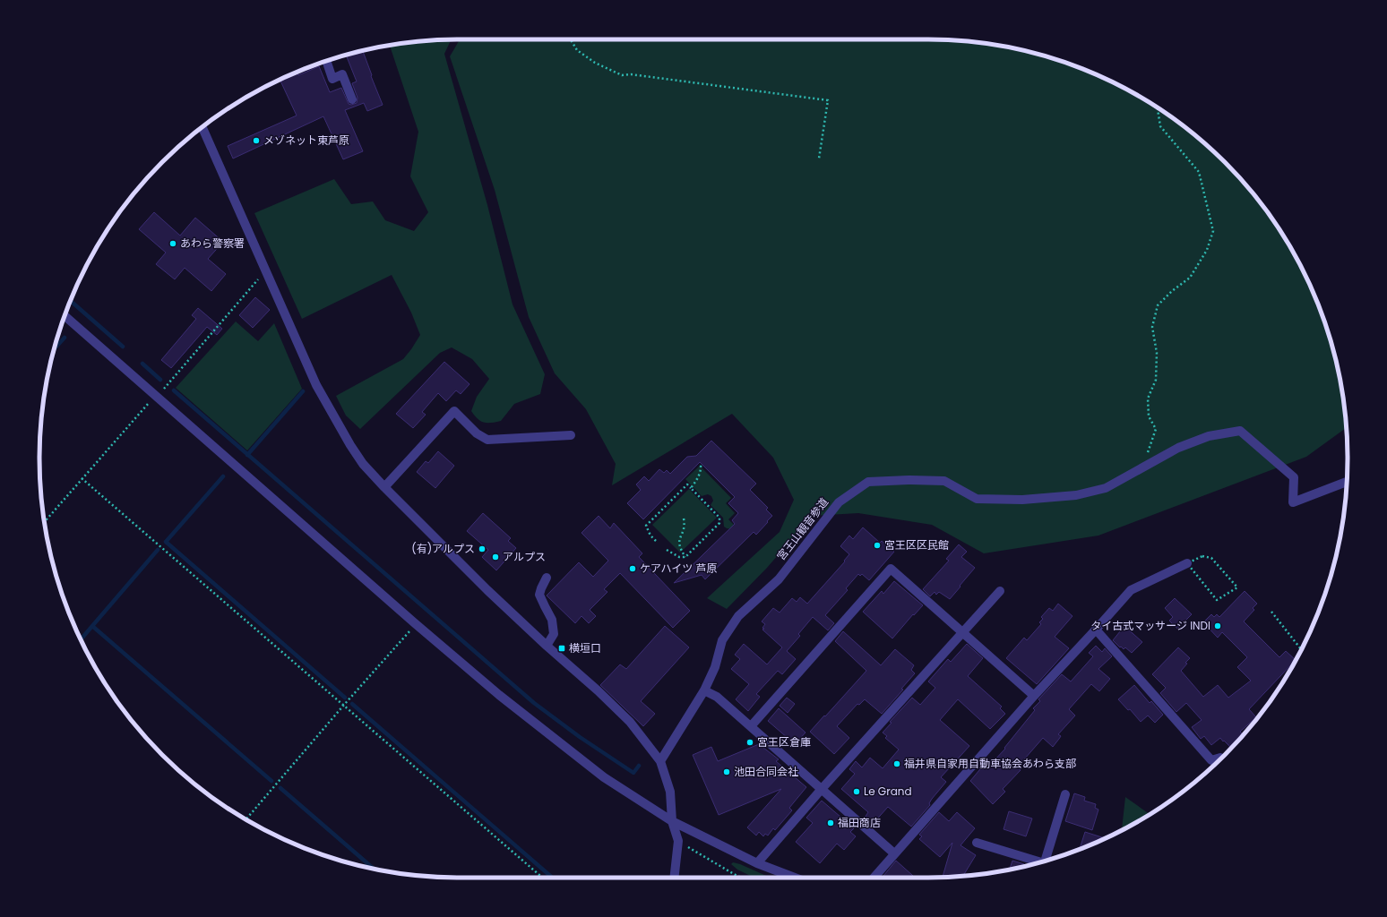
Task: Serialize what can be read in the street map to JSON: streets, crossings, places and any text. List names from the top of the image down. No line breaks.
{"streets":{"street":["宮王山観音参道"]},"places":{"other":["メゾネット東芦原","あわら警察署","宮王区区民館","(有)アルプス","アルプス","ケアハイツ 芦原","タイ古式マッサージ INDI","宮王区倉庫","福井県自家用自動車協会あわら支部","池田合同会社","Le Grand","福田商店"],"transit":["横垣口"]}}
